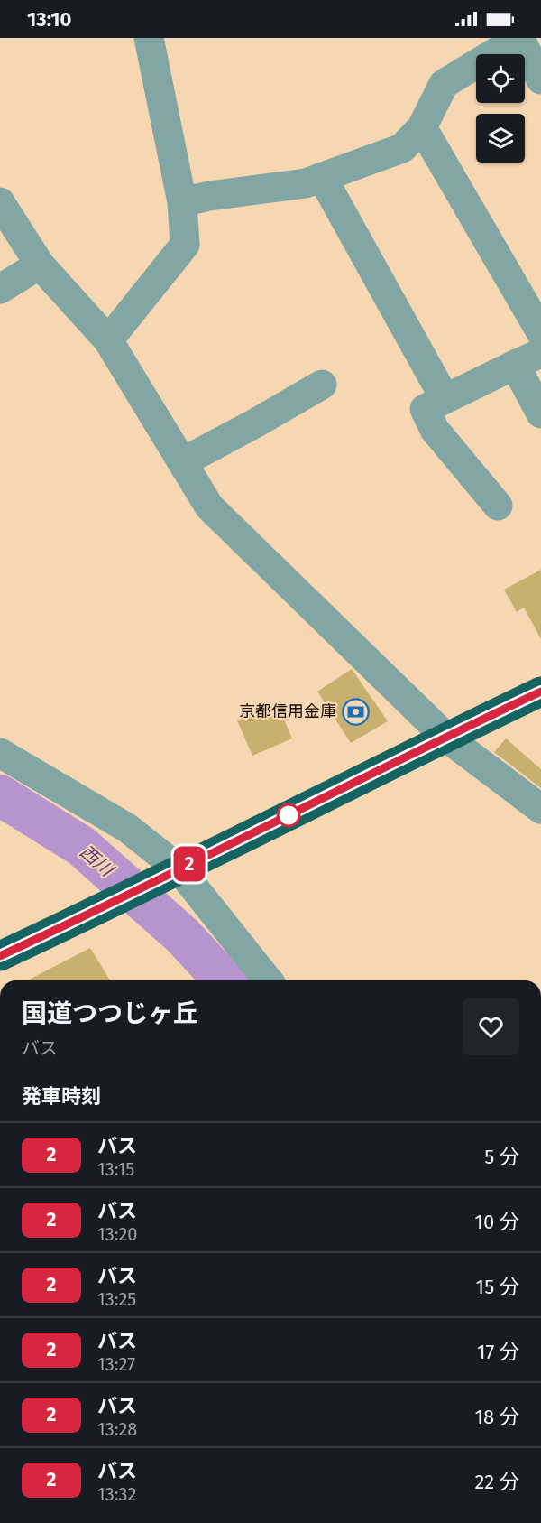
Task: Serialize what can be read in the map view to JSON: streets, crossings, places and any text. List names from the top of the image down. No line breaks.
{"water":["西川"],"places":{"bank":["京都信用金庫"]},"lines":["bus line 2"],"page":{"status":"13:10","on_map":"2","heading":[["国道つつじヶ丘","バス"],"発車時刻"],"list":[{"mark":"2","name":"バス","note":"13:15","value":"5 分"},{"mark":"2","name":"バス","note":"13:20","value":"10 分"},{"mark":"2","name":"バス","note":"13:25","value":"15 分"},{"mark":"2","name":"バス","note":"13:27","value":"17 分"},{"mark":"2","name":"バス","note":"13:28","value":"18 分"},{"mark":"2","name":"バス","note":"13:32","value":"22 分"}]}}
